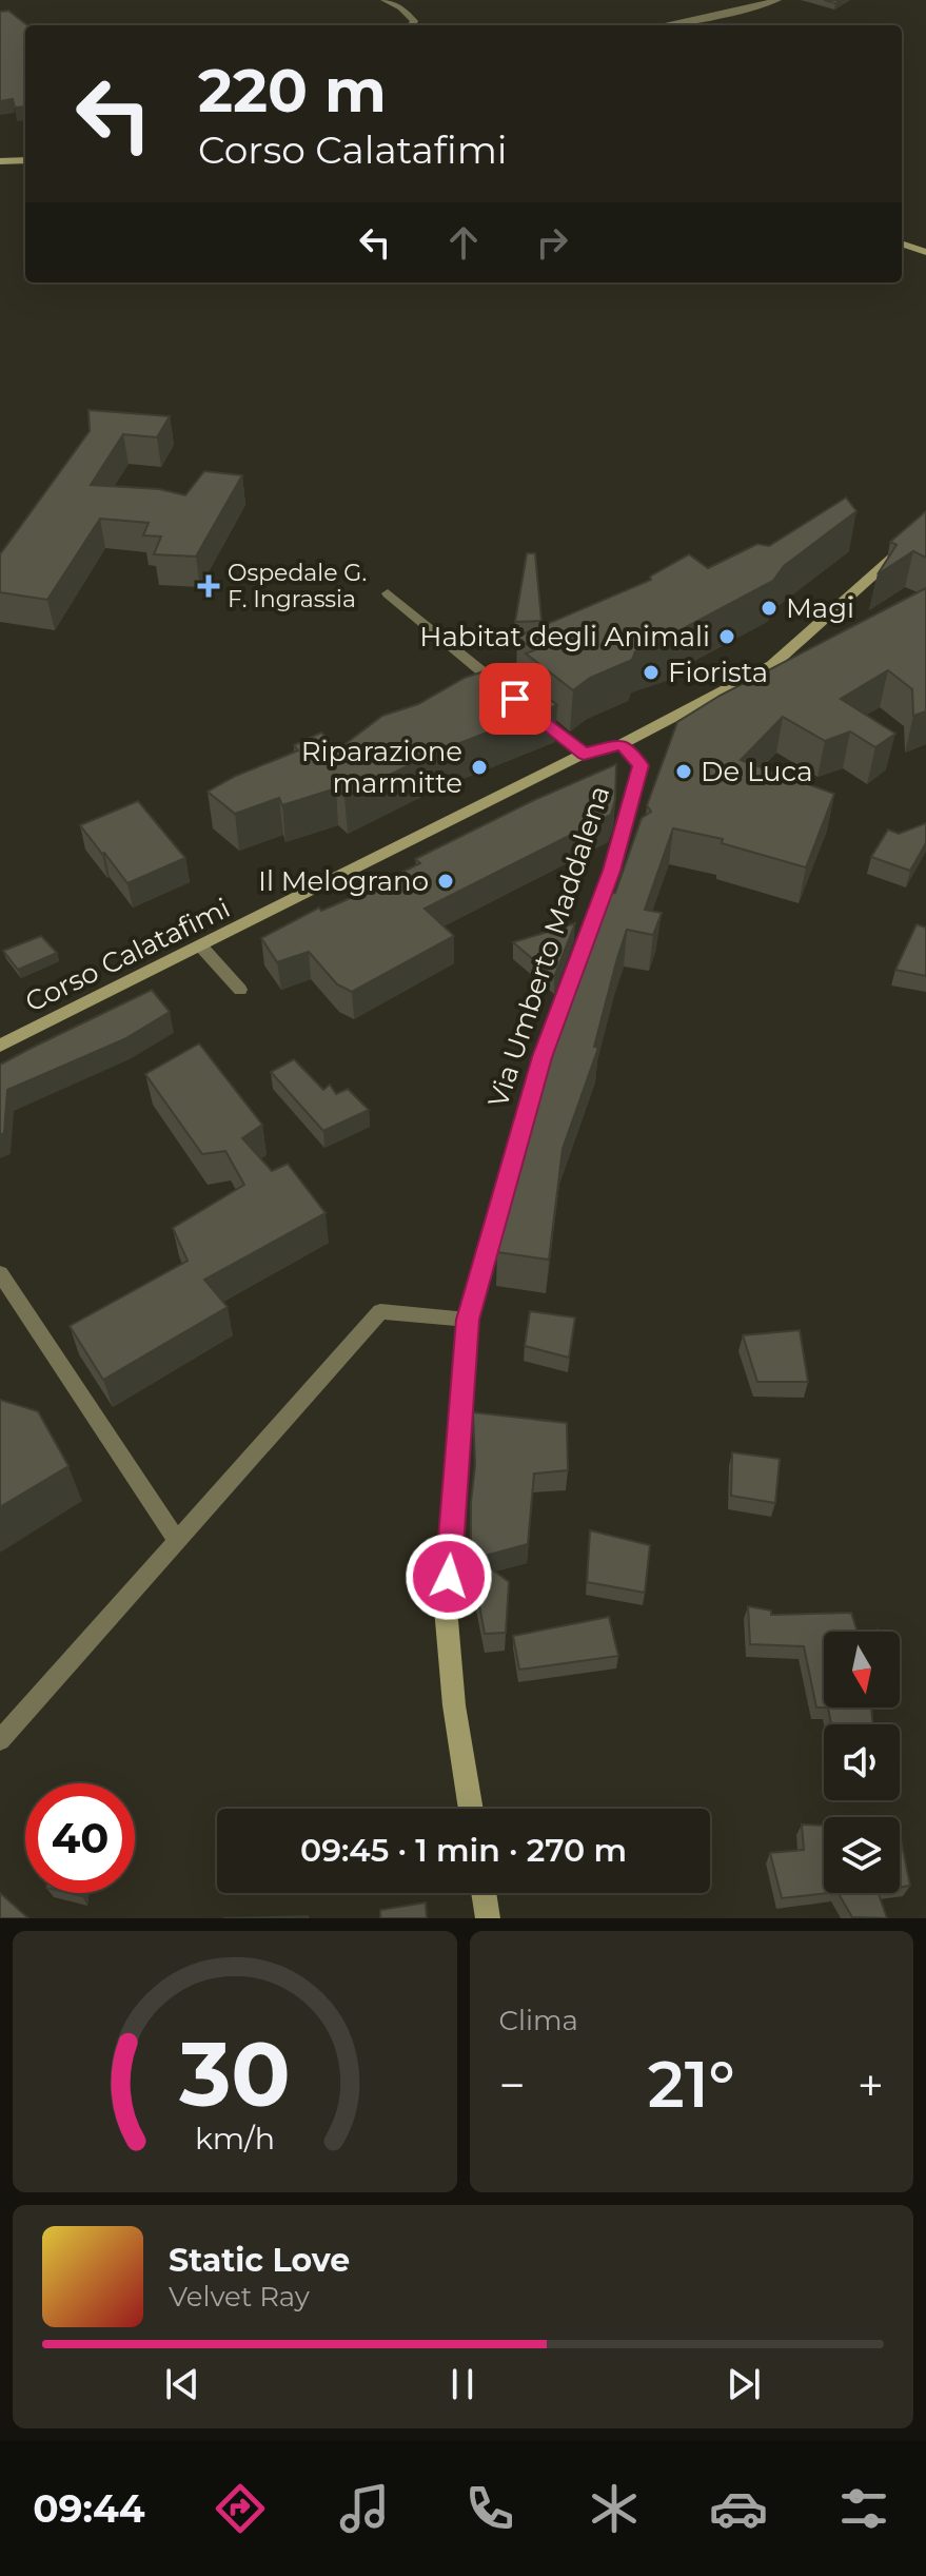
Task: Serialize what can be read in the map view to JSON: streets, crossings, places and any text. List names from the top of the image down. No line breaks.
{"streets":{"main road":["Via Umberto Maddalena","Corso Calatafimi"]},"crossings":[["Via Umberto Maddalena","Corso Calatafimi"]],"places":{"health":["Ospedale G. F. Ingrassia"],"other":["Magi","Habitat degli Animali","Fiorista","Riparazione marmitte","De Luca","Il Melograno"]},"north":"bottom","page":{"turn":["220 m","Corso Calatafimi"],"limit":"40","trip":"09:45 · 1 min · 270 m","tile":"Clima","heat":["−","21°","+"],"song":["Static Love","Velvet Ray"],"tabs":"09:44","gauge":["30","km/h"]}}
